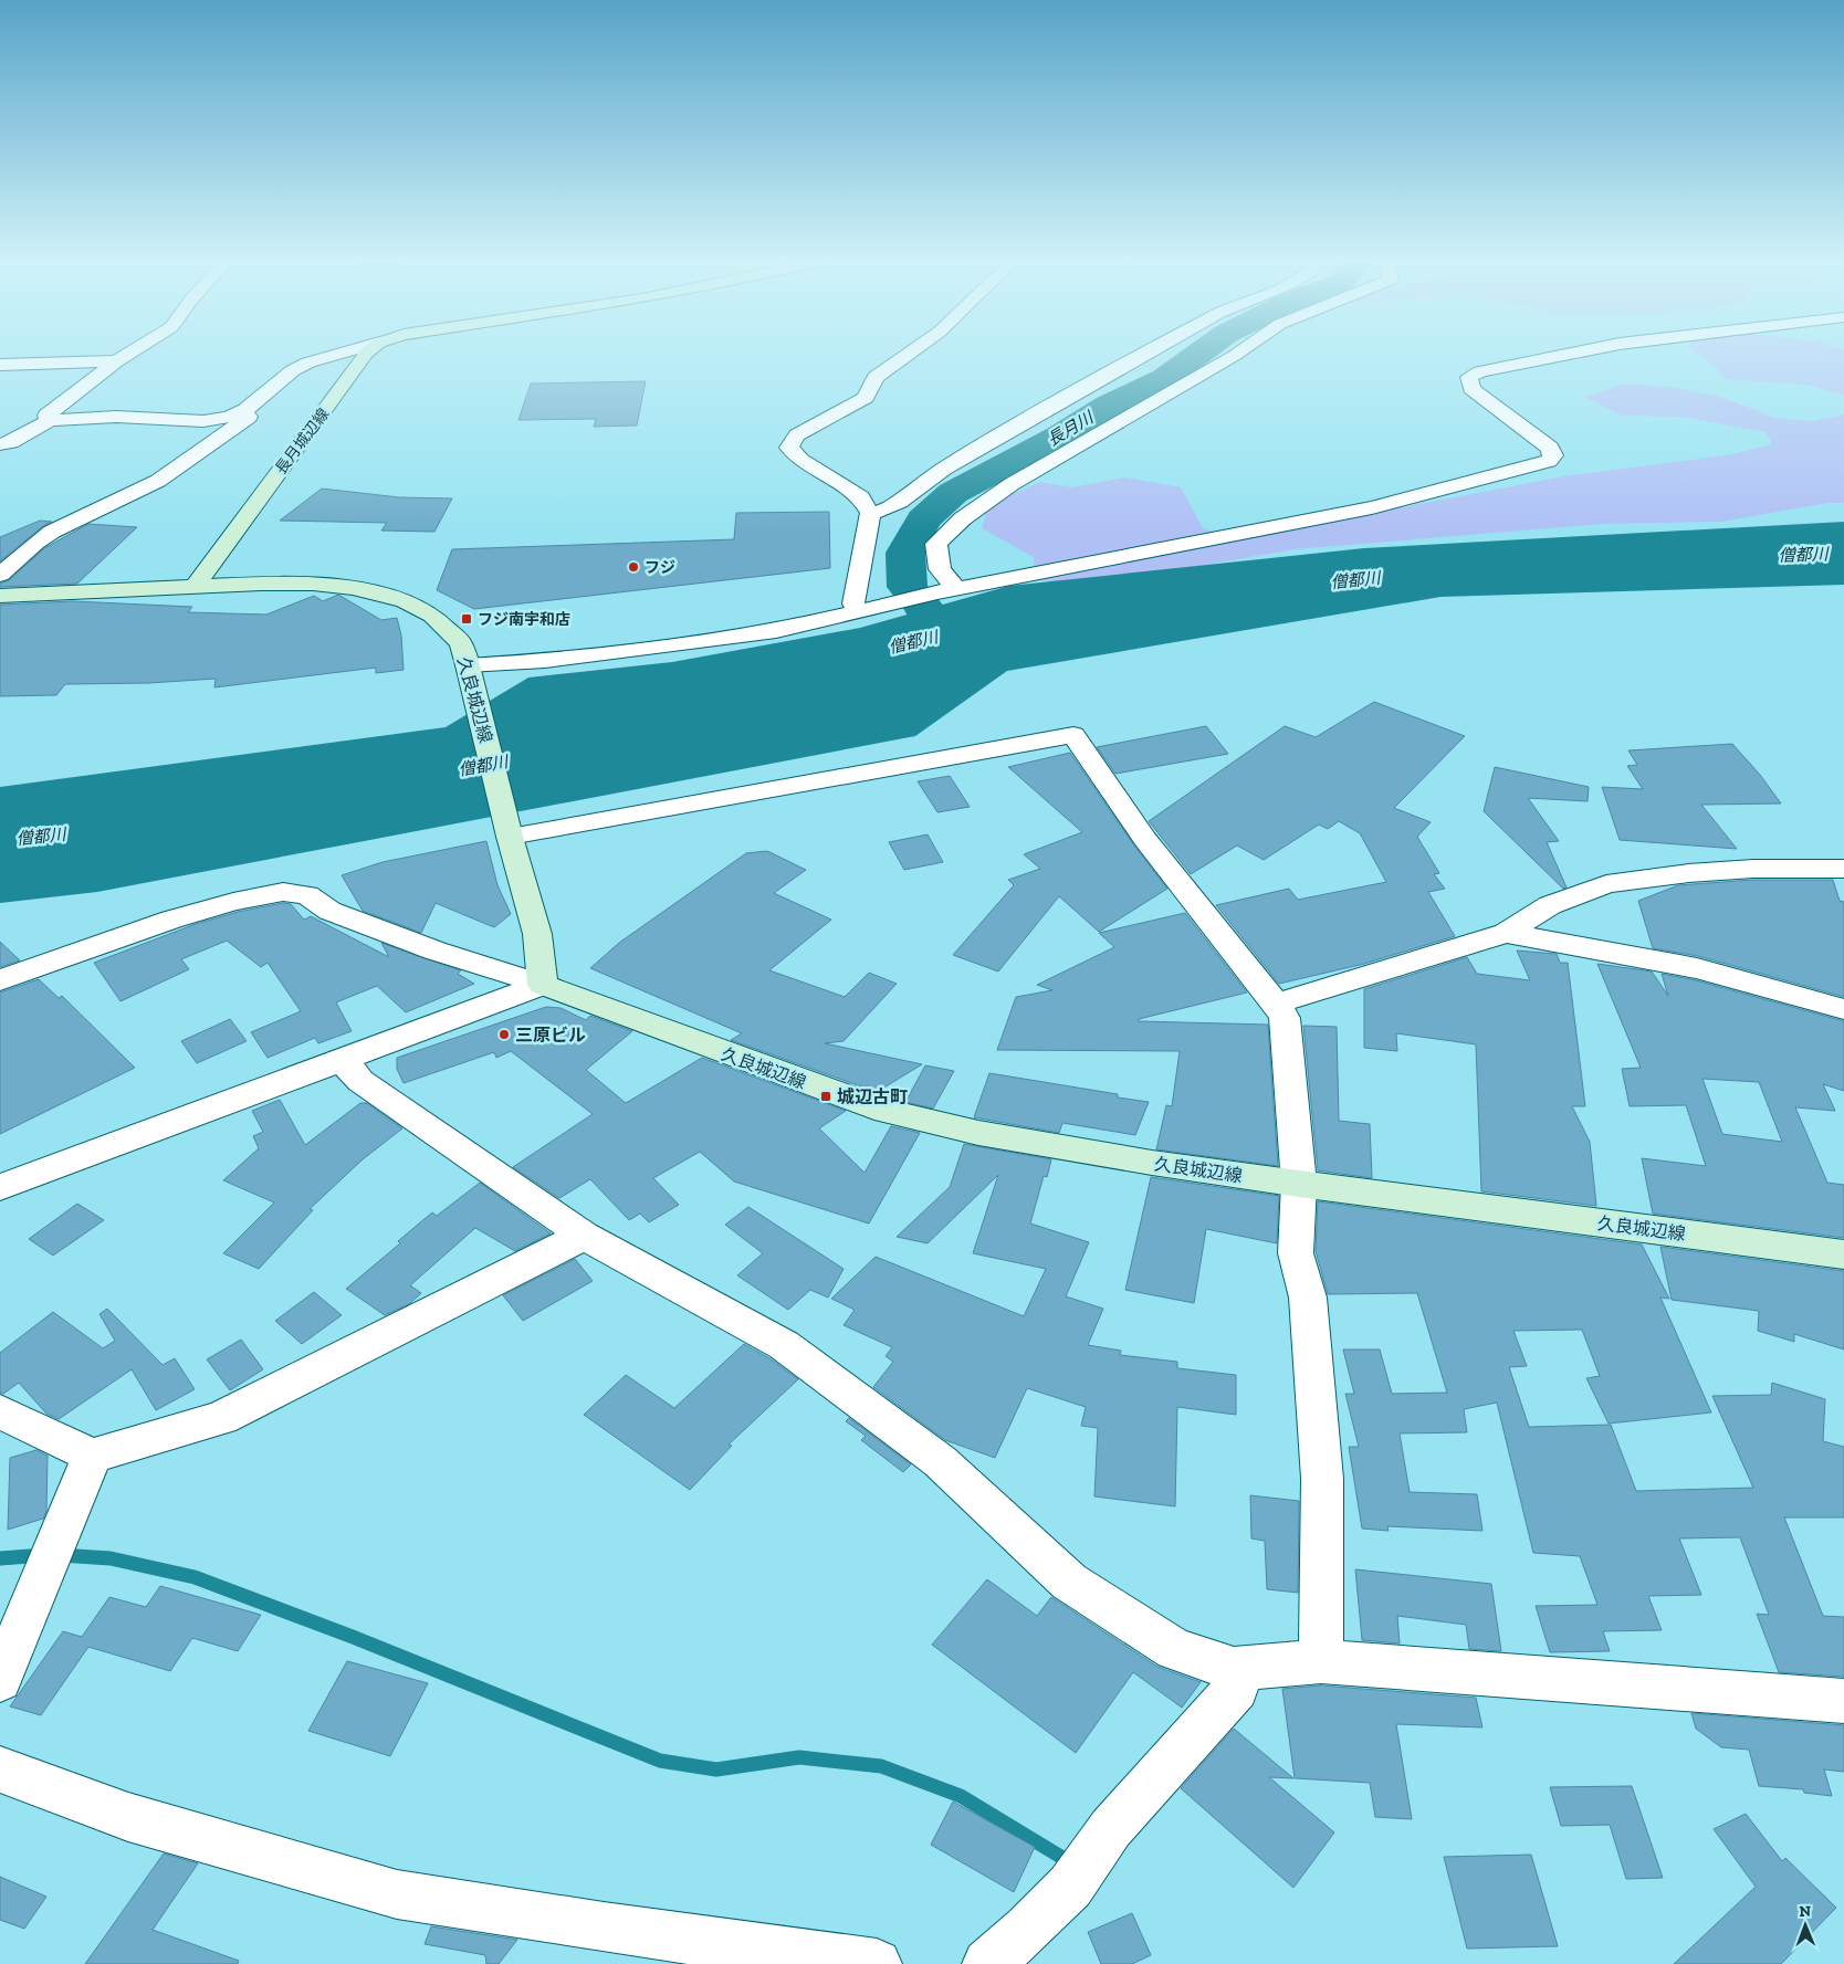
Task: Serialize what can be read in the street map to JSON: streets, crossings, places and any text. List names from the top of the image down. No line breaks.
{"streets":{"main road":["長月城辺線","久良城辺線"]},"crossings":[["長月城辺線","久良城辺線"]],"water":["長月川","僧都川"],"places":{"other":["フジ","三原ビル"],"transit":["フジ南宇和店","城辺古町"]},"north":"top"}
